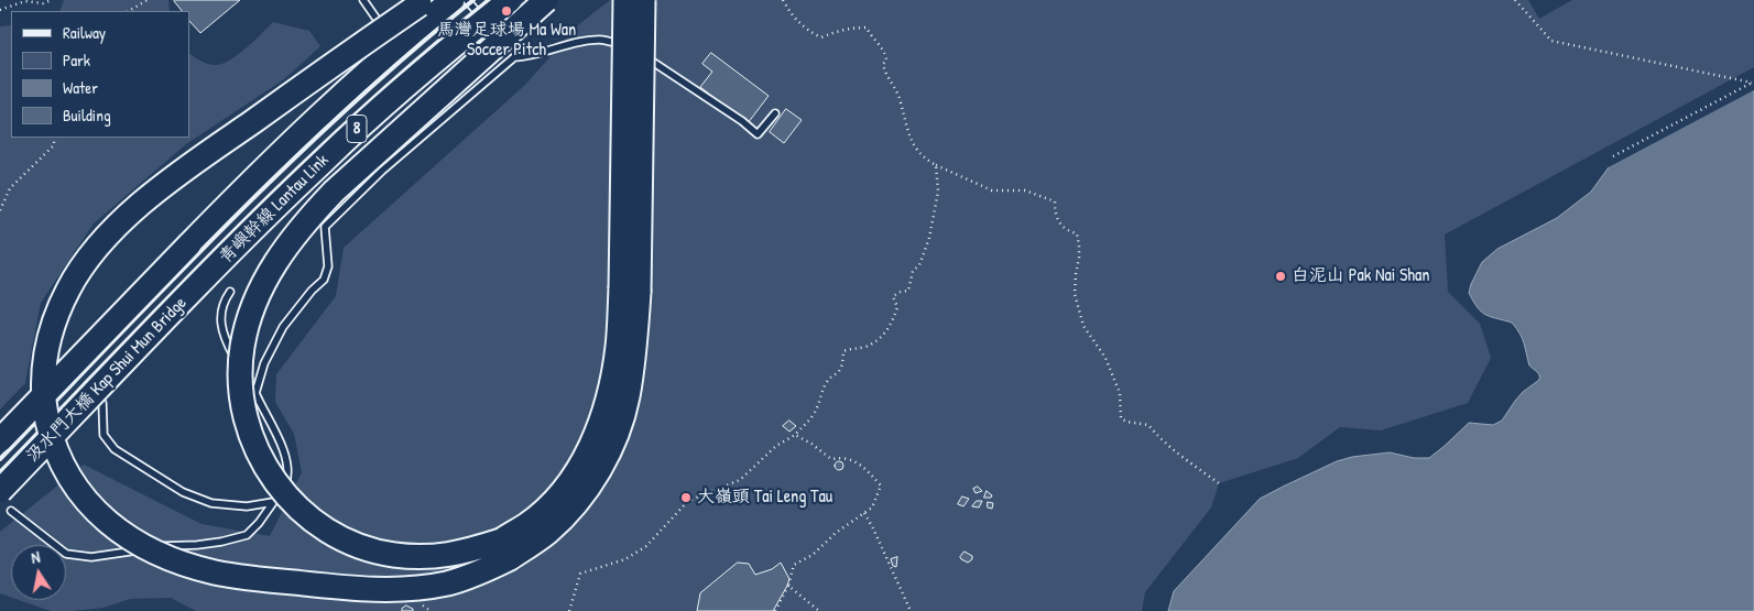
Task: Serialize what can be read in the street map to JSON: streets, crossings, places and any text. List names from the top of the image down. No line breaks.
{"streets":{"highway":["8","青嶼幹線 Lantau Link","汲水門大橋 Kap Shui Mun Bridge"]},"crossings":[["青嶼幹線 Lantau Link","汲水門大橋 Kap Shui Mun Bridge"]],"places":["馬灣足球場 Ma Wan Soccer Pitch","白泥山 Pak Nai Shan","大嶺頭 Tai Leng Tau"],"legend":["Railway","Park","Water","Building"],"north":"top"}
